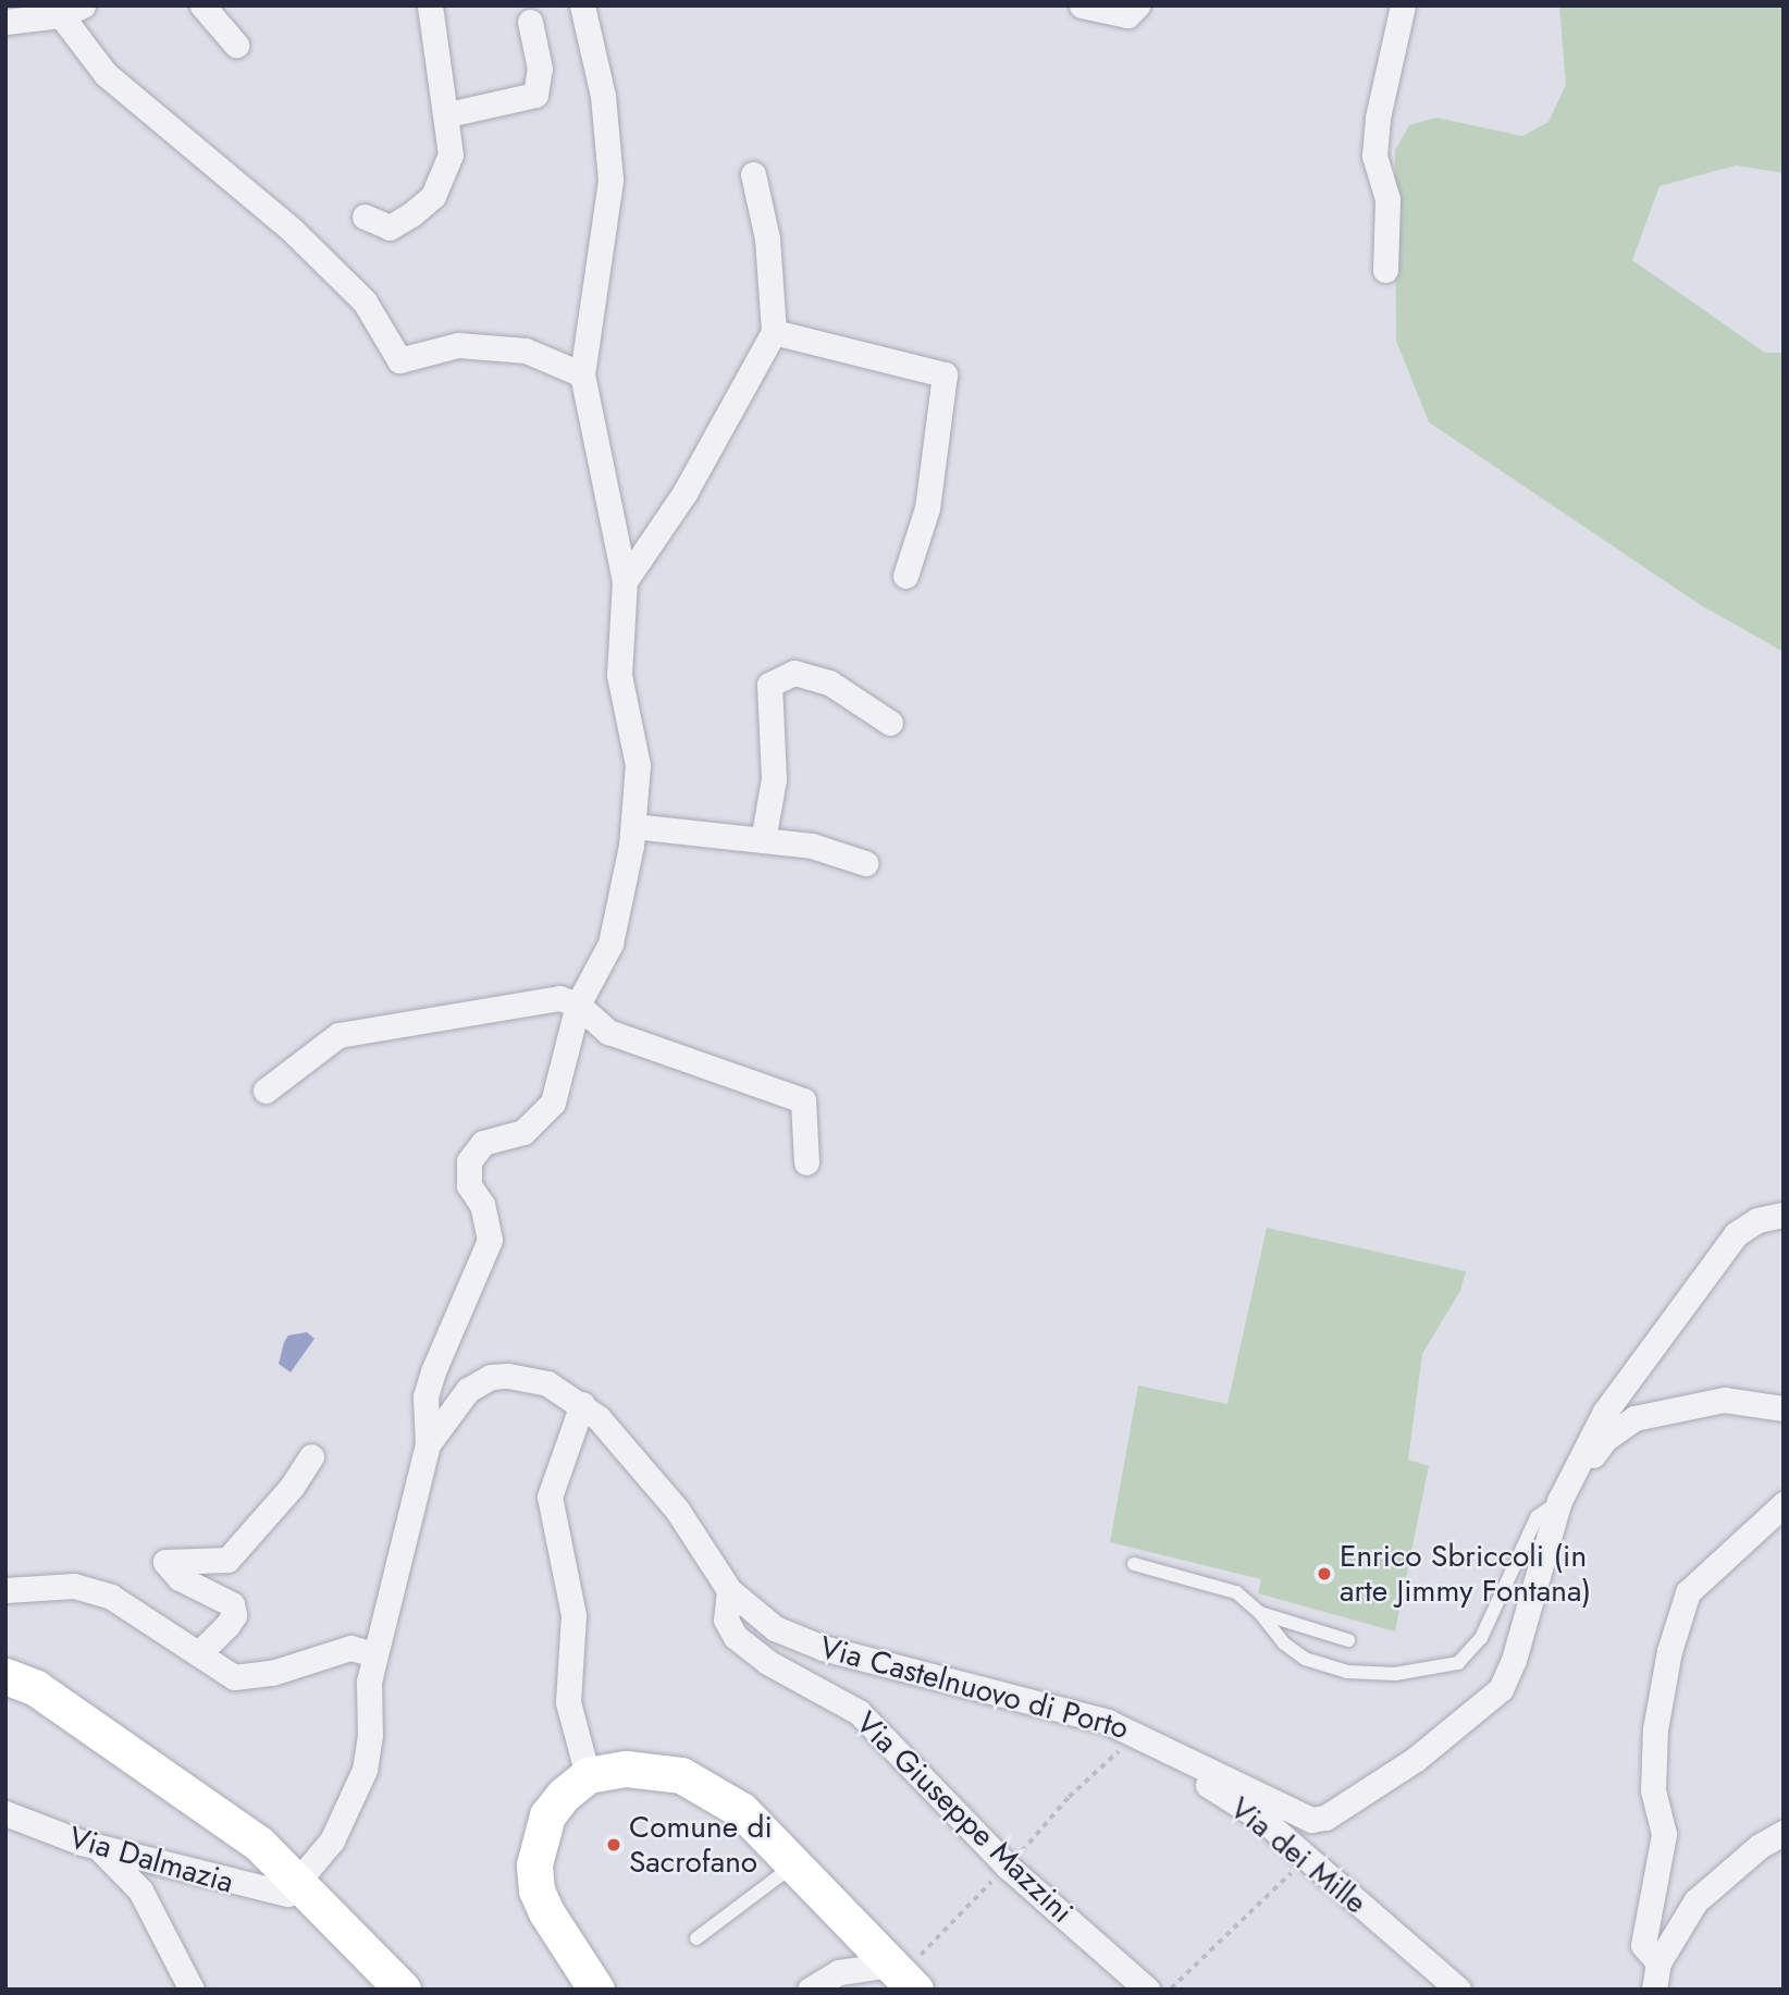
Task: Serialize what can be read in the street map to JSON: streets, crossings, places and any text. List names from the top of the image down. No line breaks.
{"streets":{"street":["Via Castelnuovo di Porto","Via Giuseppe Mazzini","Via dei Mille","Via Dalmazia"]},"crossings":[["Via Castelnuovo di Porto","Via Giuseppe Mazzini"],["Via Castelnuovo di Porto","Via dei Mille"],["Via Castelnuovo di Porto","Via Dalmazia"]],"places":["Enrico Sbriccoli (in arte Jimmy Fontana)","Comune di Sacrofano"]}
